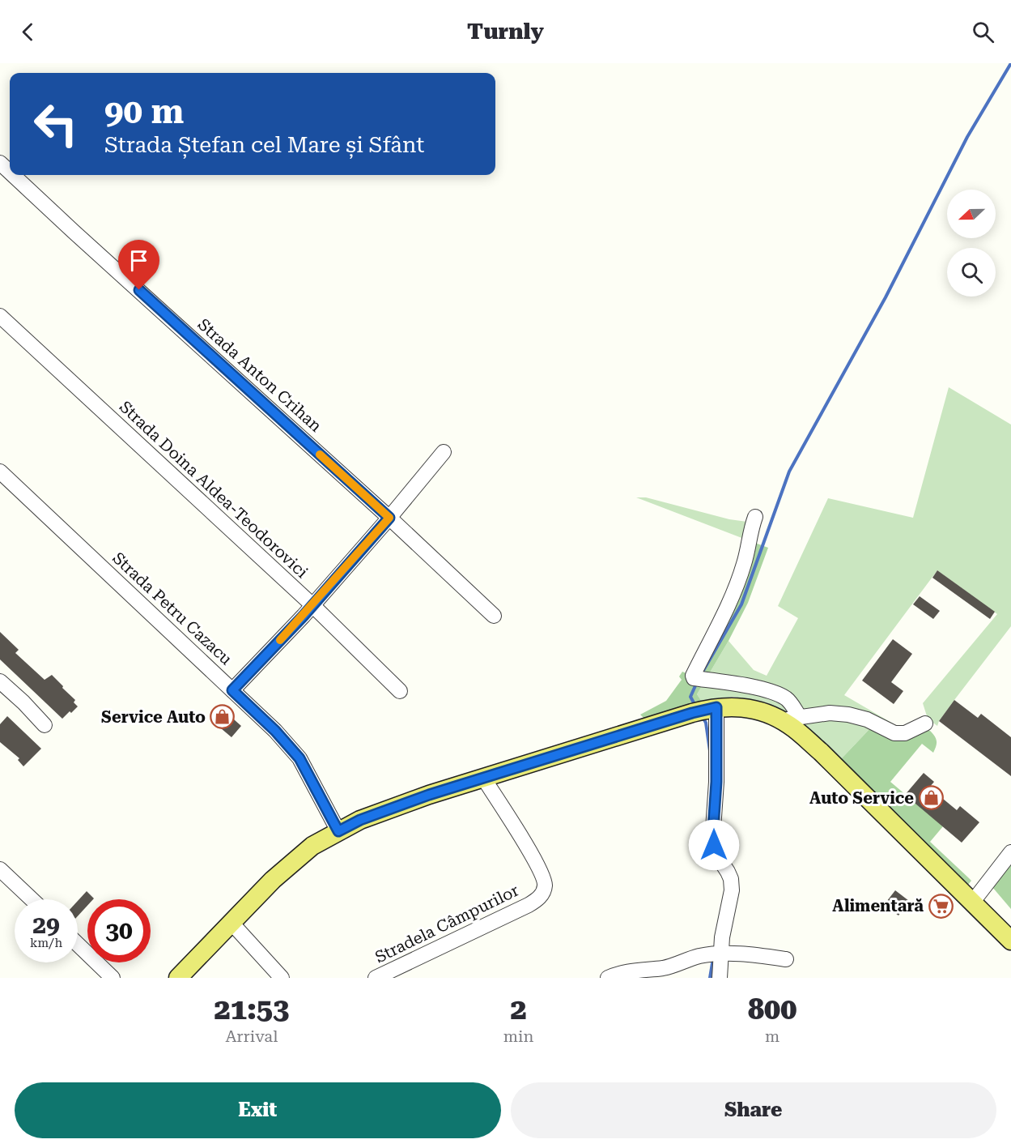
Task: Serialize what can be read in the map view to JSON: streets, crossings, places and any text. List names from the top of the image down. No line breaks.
{"streets":{"street":["Strada Anton Crihan","Strada Doina Aldea-Teodorovici","Strada Petru Cazacu","Stradela Câmpurilor"]},"places":{"shop":["Service Auto","Auto Service"],"supermarket":["Alimentară"]},"north":"left","page":{"header":"Turnly","turn":["90 m","Strada Ștefan cel Mare și Sfânt"],"speed":"29 km/h","limit":"30","eta":["21:53","Arrival","2","min","800","m"],"buttons":["Exit","Share"]}}
